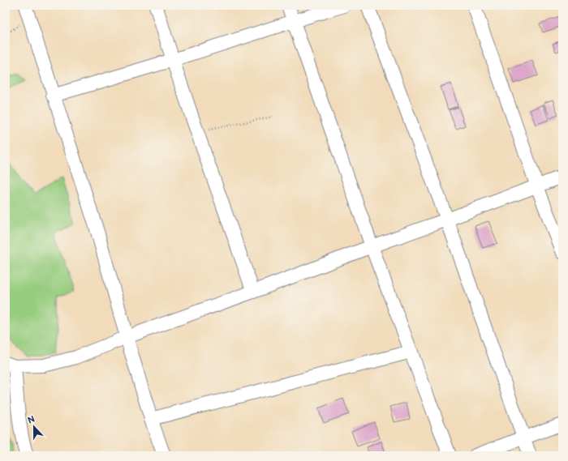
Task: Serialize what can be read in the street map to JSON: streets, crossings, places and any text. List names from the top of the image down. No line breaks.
{"north":"top"}
